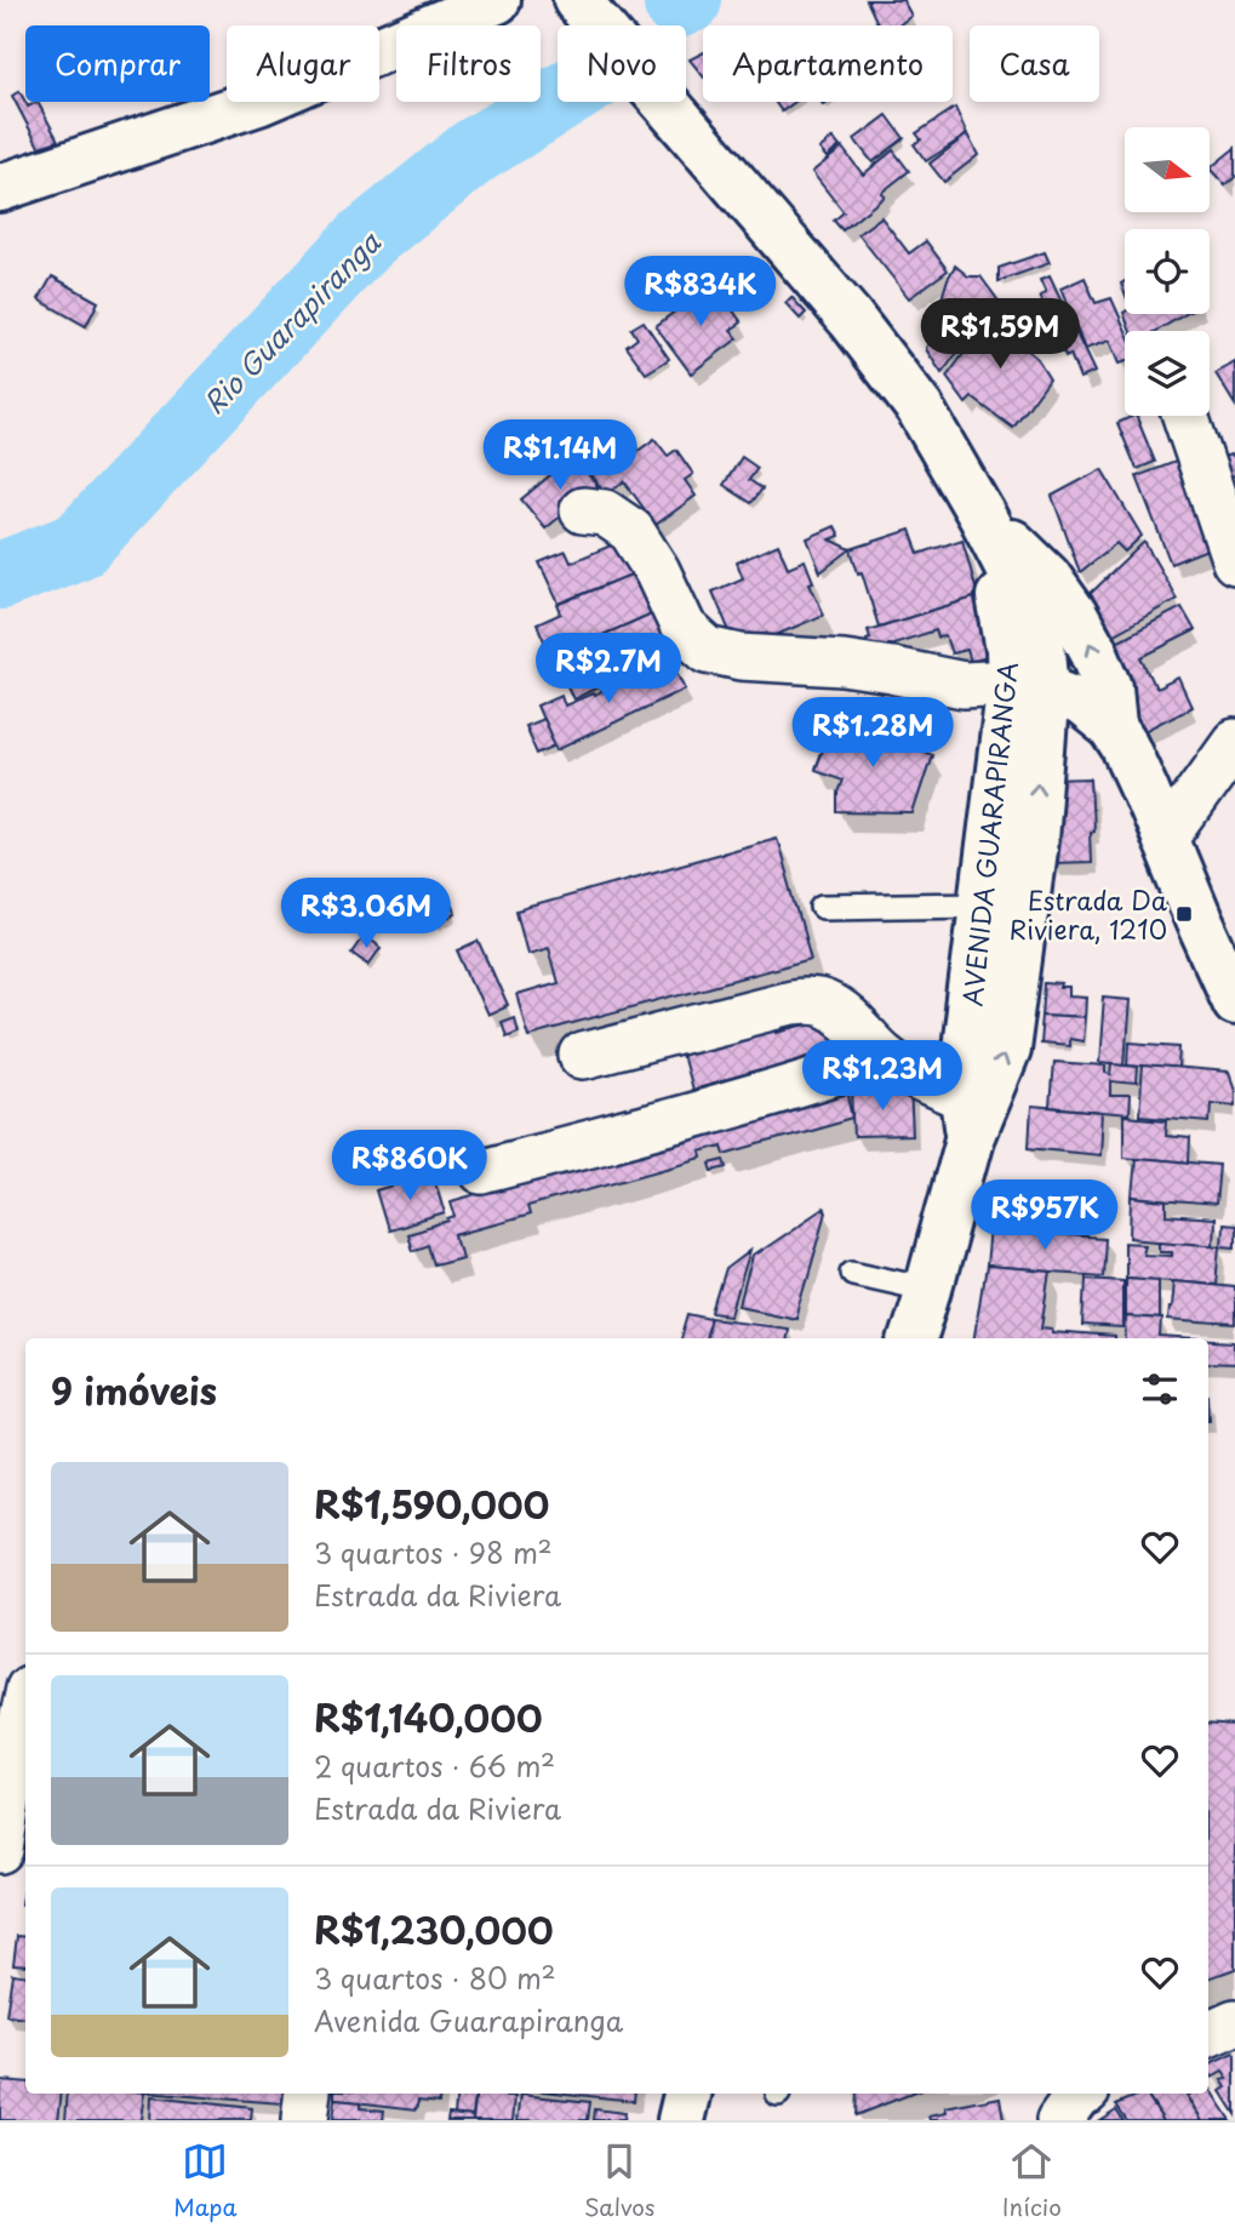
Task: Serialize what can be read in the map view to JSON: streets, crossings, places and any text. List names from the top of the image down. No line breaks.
{"streets":{"main road":["AVENIDA GUARAPIRANGA"]},"water":["Rio Guarapiranga"],"places":{"transit":["Estrada Da Riviera, 1210"]},"north":"right","page":{"chip":["Comprar","Alugar","Filtros","Novo","Apartamento","Casa"],"price":["R$834K","R$1.59M","R$1.14M","R$2.7M","R$1.28M","R$3.06M","R$1.23M","R$860K","R$957K"],"heading":"9 imóveis","list":[{"name":"R$1,590,000","note":"3 quartos · 98 m² · Estrada da Riviera"},{"name":"R$1,140,000","note":"2 quartos · 66 m² · Estrada da Riviera"},{"name":"R$1,230,000","note":"3 quartos · 80 m² · Avenida Guarapiranga"}],"tabs":["Mapa","Salvos","Início"]}}
